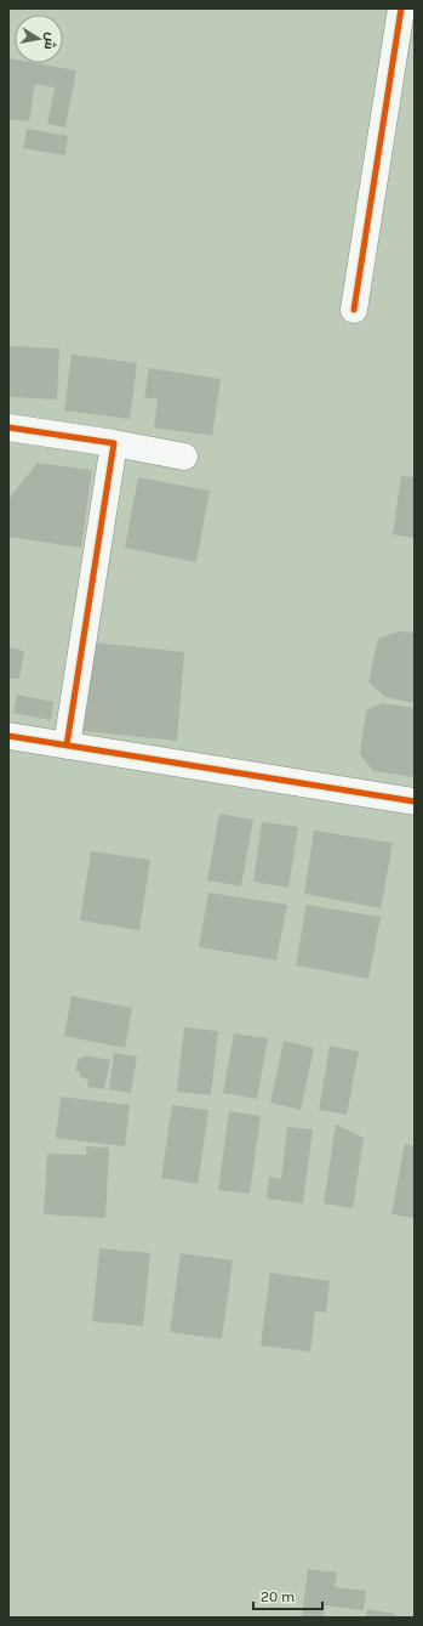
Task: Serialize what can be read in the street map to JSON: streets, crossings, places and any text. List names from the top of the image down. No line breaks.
{"scale_bar":"20 m","north":"right"}
